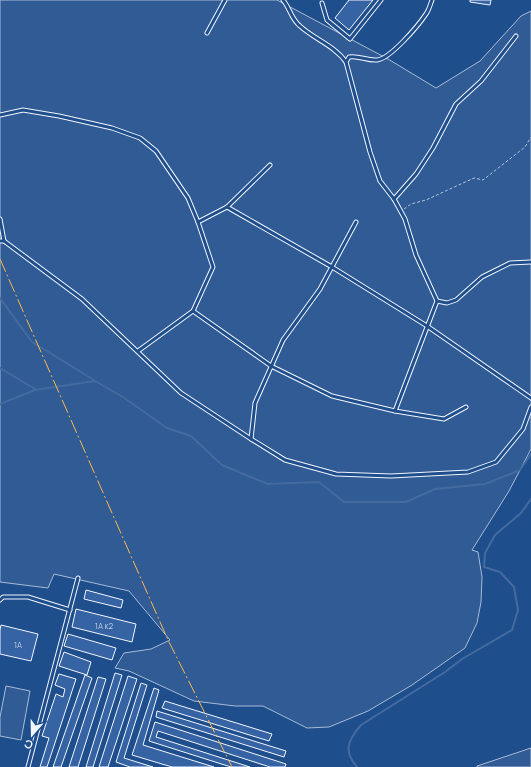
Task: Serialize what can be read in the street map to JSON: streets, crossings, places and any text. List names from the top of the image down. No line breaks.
{"house_numbers":["1А к2","1А"],"north":"bottom"}
